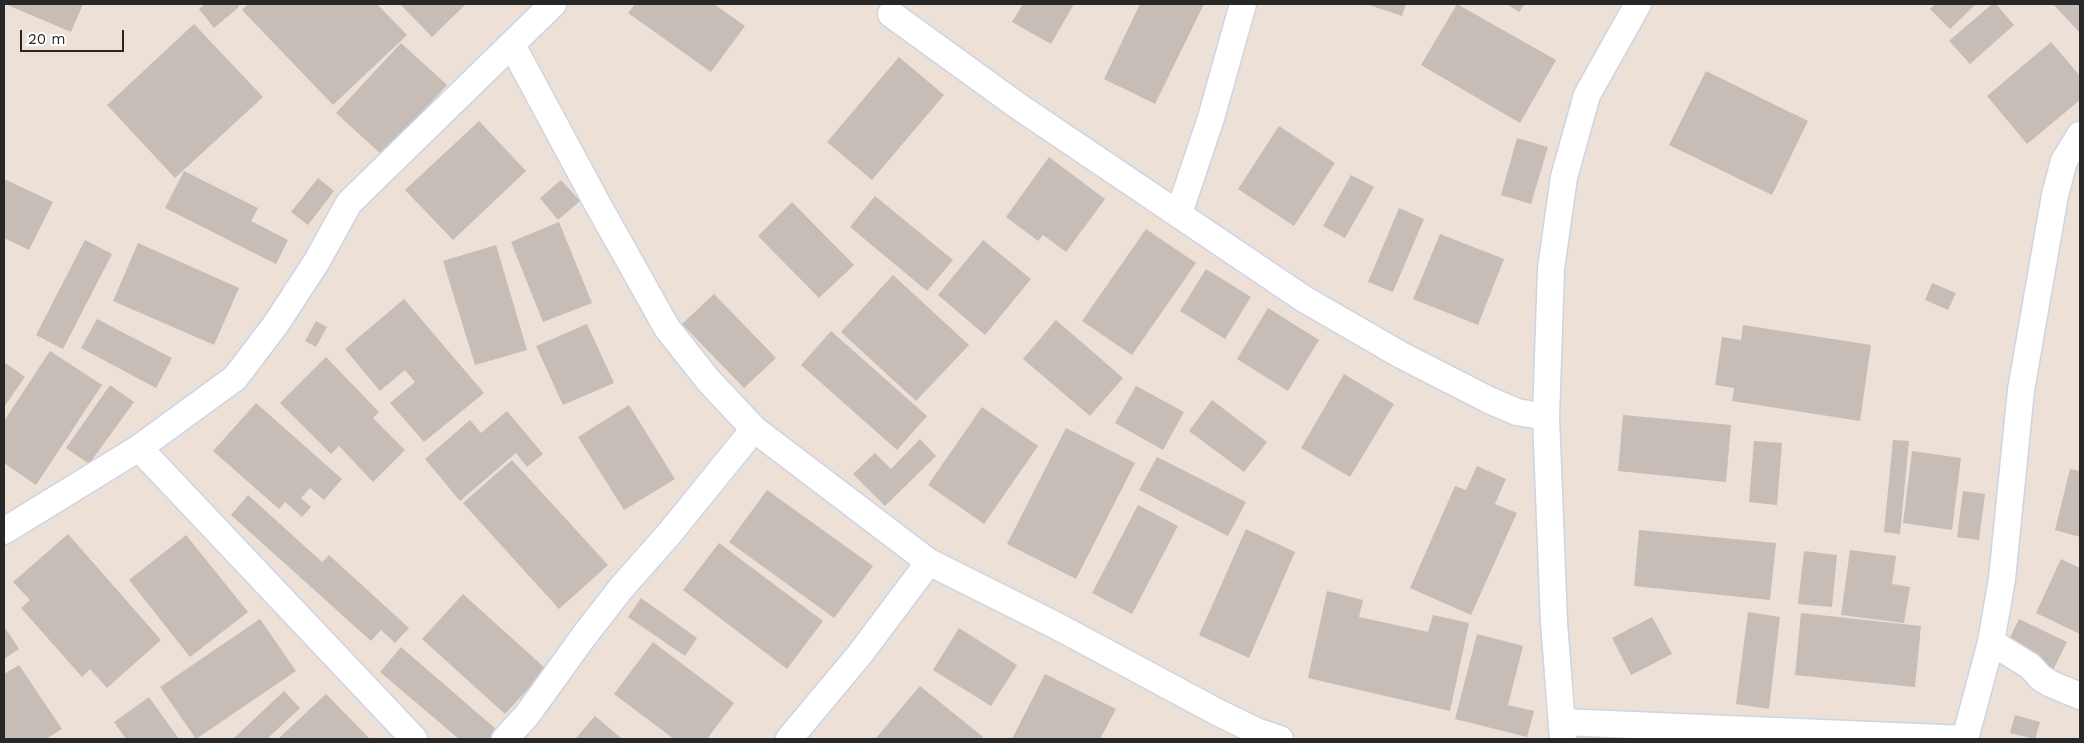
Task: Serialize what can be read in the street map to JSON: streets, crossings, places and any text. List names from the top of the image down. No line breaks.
{"scale_bar":"20 m"}
